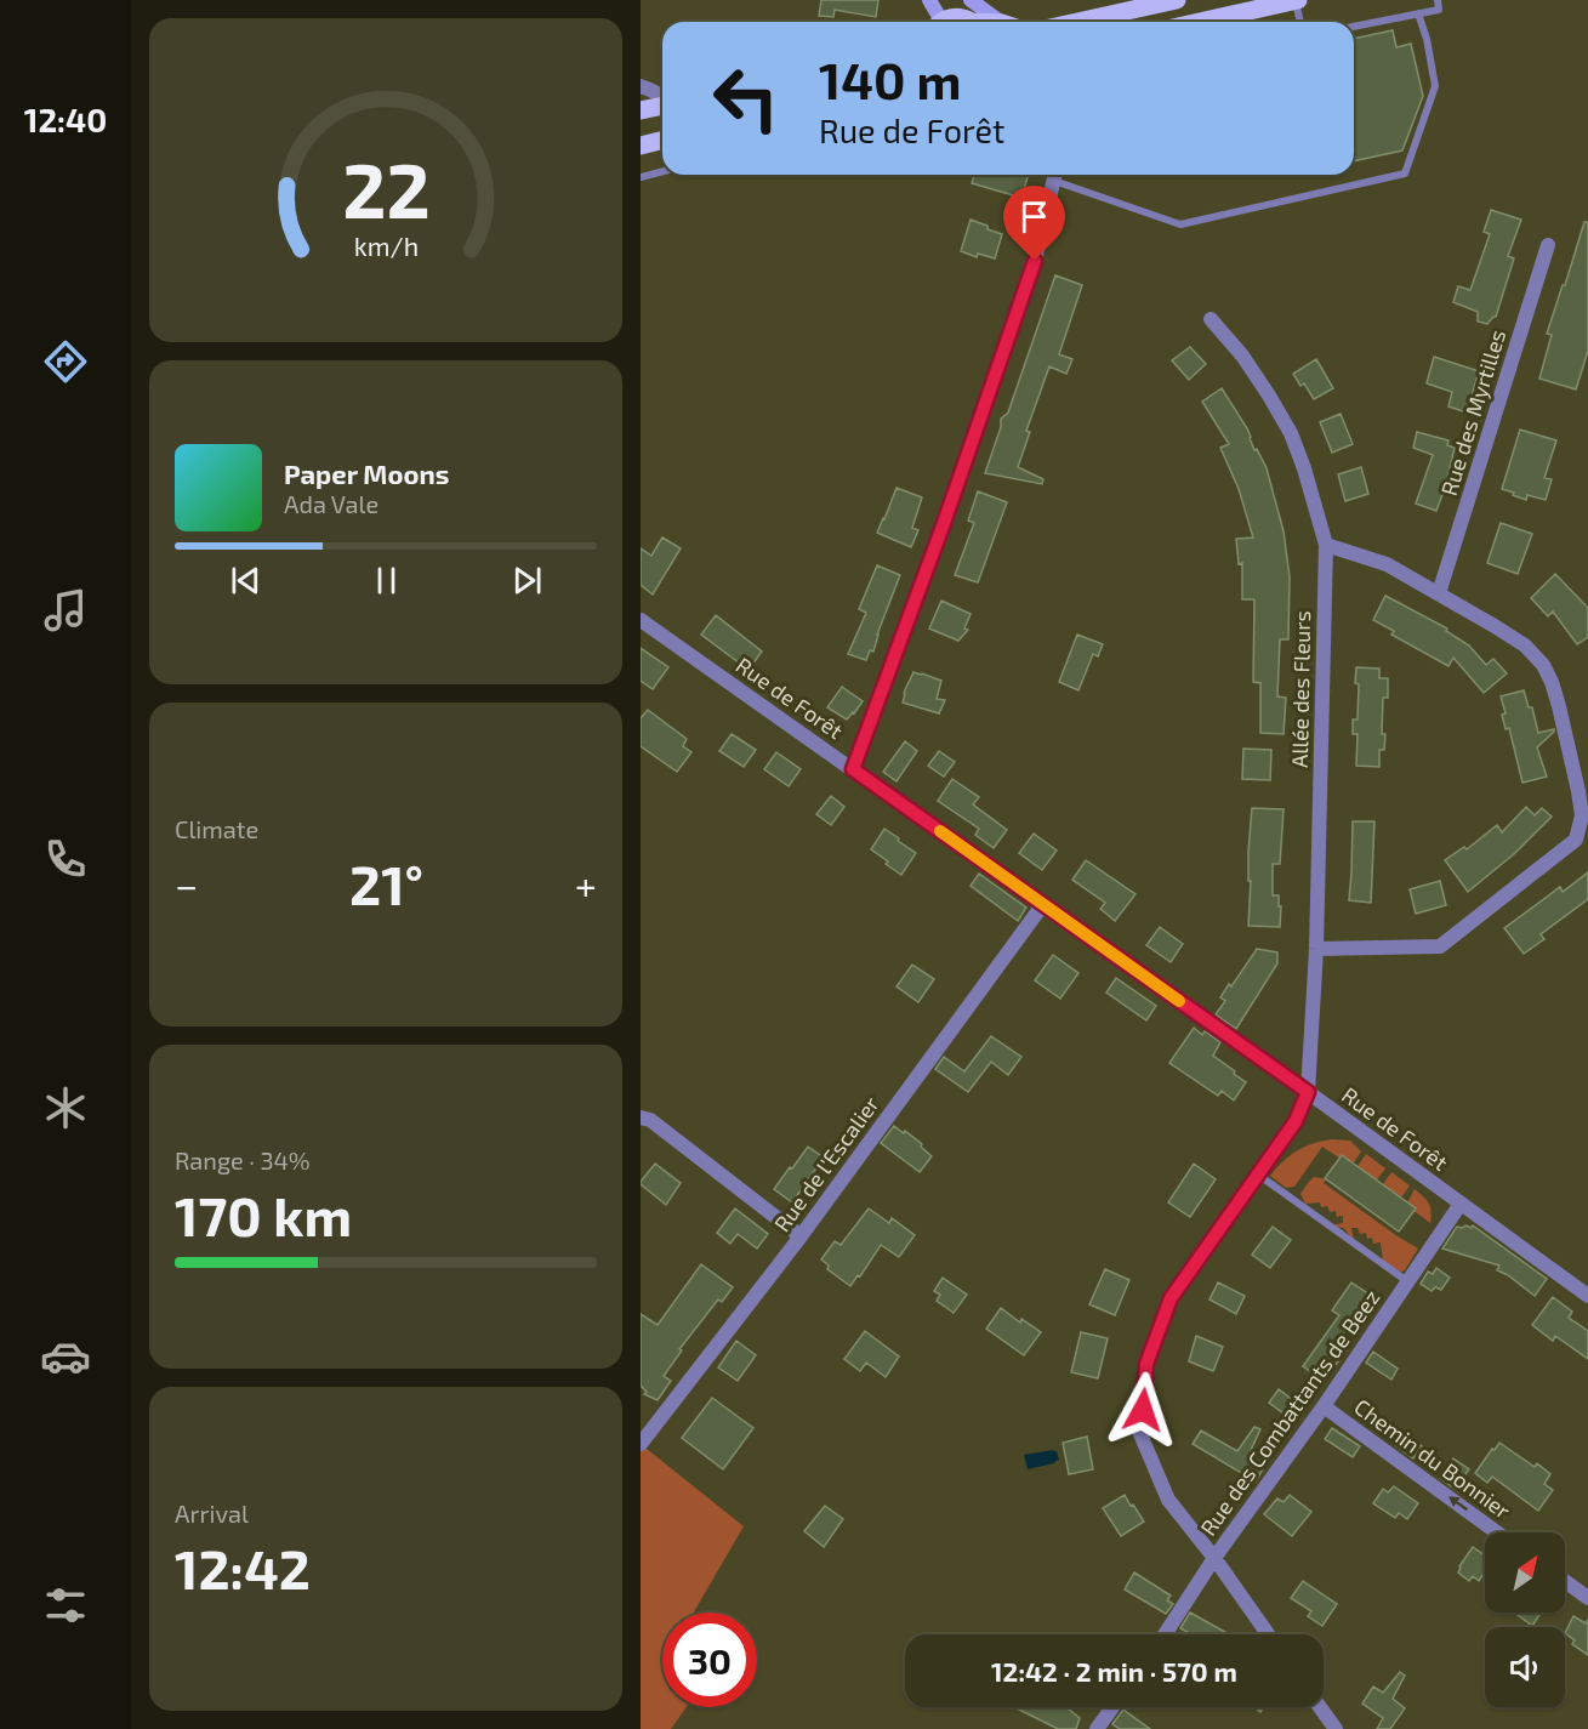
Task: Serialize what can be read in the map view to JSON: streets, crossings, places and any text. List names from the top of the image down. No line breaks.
{"streets":{"street":["Rue des Myrtilles","Allée des Fleurs","Rue de Forêt","Rue de l'Escalier","Rue des Combattants de Beez","Chemin du Bonnier"]},"crossings":[["Allée des Fleurs","Rue de Forêt"],["Rue de Forêt","Rue de l'Escalier"],["Rue de Forêt","Rue des Combattants de Beez"],["Rue des Combattants de Beez","Chemin du Bonnier"]],"one_way":["Chemin du Bonnier"],"north":"top right","page":{"tabs":"12:40","turn":["140 m","Rue de Forêt"],"song":["Paper Moons","Ada Vale"],"tile":["Climate",["Range · 34%","170 km"],["Arrival","12:42"]],"heat":["−","21°","+"],"limit":"30","trip":"12:42 · 2 min · 570 m","gauge":["22","km/h"]}}
